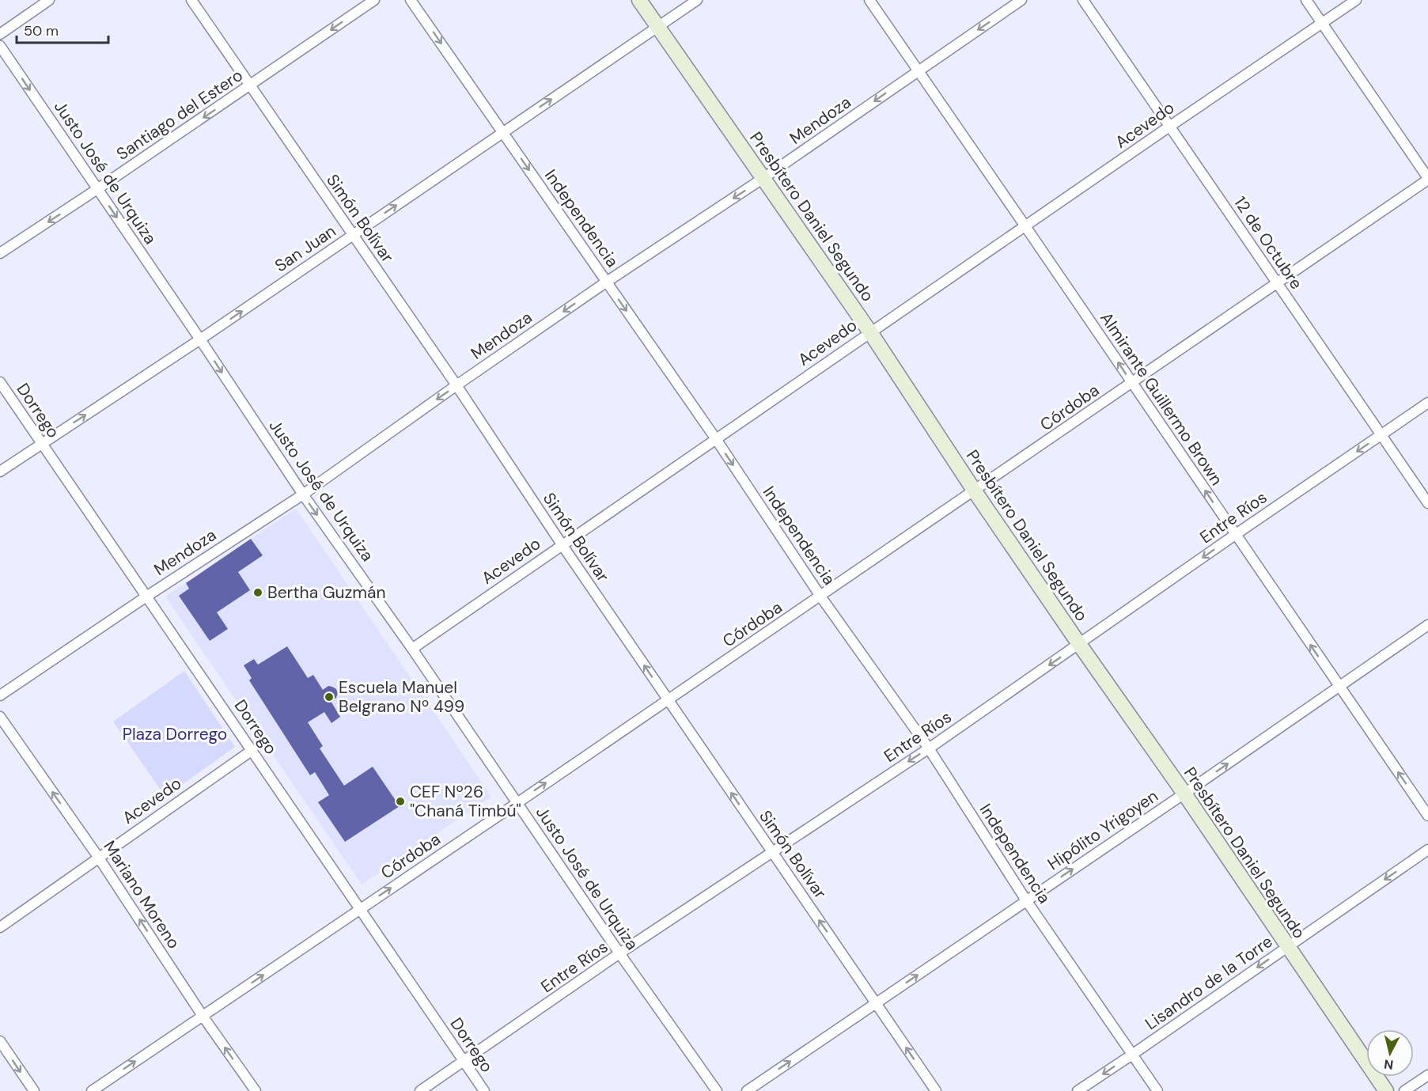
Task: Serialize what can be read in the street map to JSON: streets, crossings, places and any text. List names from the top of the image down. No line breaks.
{"streets":{"main road":["Presbítero Daniel Segundo"],"street":["Santiago del Estero","Mendoza","Acevedo","Justo José de Urquiza","Simón Bolívar","Independencia","12 de Octubre","San Juan","Almirante Guillermo Brown","Córdoba","Dorrego","Entre Ríos","Hipólito Yrigoyen","Mariano Moreno","Lisandro de la Torre"]},"crossings":[["Santiago del Estero","Justo José de Urquiza"],["Santiago del Estero","Simón Bolívar"],["Mendoza","Justo José de Urquiza"],["Mendoza","Presbítero Daniel Segundo"],["Mendoza","Simón Bolívar"],["Mendoza","Independencia"],["Mendoza","Almirante Guillermo Brown"],["Mendoza","Dorrego"],["Acevedo","Justo José de Urquiza"],["Acevedo","Presbítero Daniel Segundo"],["Acevedo","Simón Bolívar"],["Acevedo","Independencia"],["Acevedo","12 de Octubre"],["Acevedo","Almirante Guillermo Brown"],["Acevedo","Dorrego"],["Acevedo","Mariano Moreno"],["Justo José de Urquiza","San Juan"],["Justo José de Urquiza","Córdoba"],["Justo José de Urquiza","Entre Ríos"],["Presbítero Daniel Segundo","San Juan"],["Presbítero Daniel Segundo","Córdoba"],["Presbítero Daniel Segundo","Entre Ríos"],["Presbítero Daniel Segundo","Hipólito Yrigoyen"],["Presbítero Daniel Segundo","Lisandro de la Torre"],["Simón Bolívar","San Juan"],["Simón Bolívar","Córdoba"],["Simón Bolívar","Entre Ríos"],["Simón Bolívar","Hipólito Yrigoyen"],["Independencia","San Juan"],["Independencia","Córdoba"],["Independencia","Entre Ríos"],["Independencia","Hipólito Yrigoyen"],["Independencia","Lisandro de la Torre"],["12 de Octubre","Córdoba"],["12 de Octubre","Entre Ríos"],["San Juan","Dorrego"],["Almirante Guillermo Brown","Córdoba"],["Almirante Guillermo Brown","Entre Ríos"],["Almirante Guillermo Brown","Hipólito Yrigoyen"],["Córdoba","Dorrego"],["Córdoba","Mariano Moreno"],["Dorrego","Entre Ríos"]],"one_way":["Santiago del Estero","Mendoza","Justo José de Urquiza","Simón Bolívar","Independencia","San Juan","Almirante Guillermo Brown","Córdoba","Entre Ríos","Hipólito Yrigoyen","Mariano Moreno","Lisandro de la Torre"],"parks":["Plaza Dorrego"],"places":["Bertha Guzmán","Escuela Manuel Belgrano Nº 499","CEF Nº26 \"Chaná Timbú\""],"scale_bar":"50 m","north":"bottom"}
